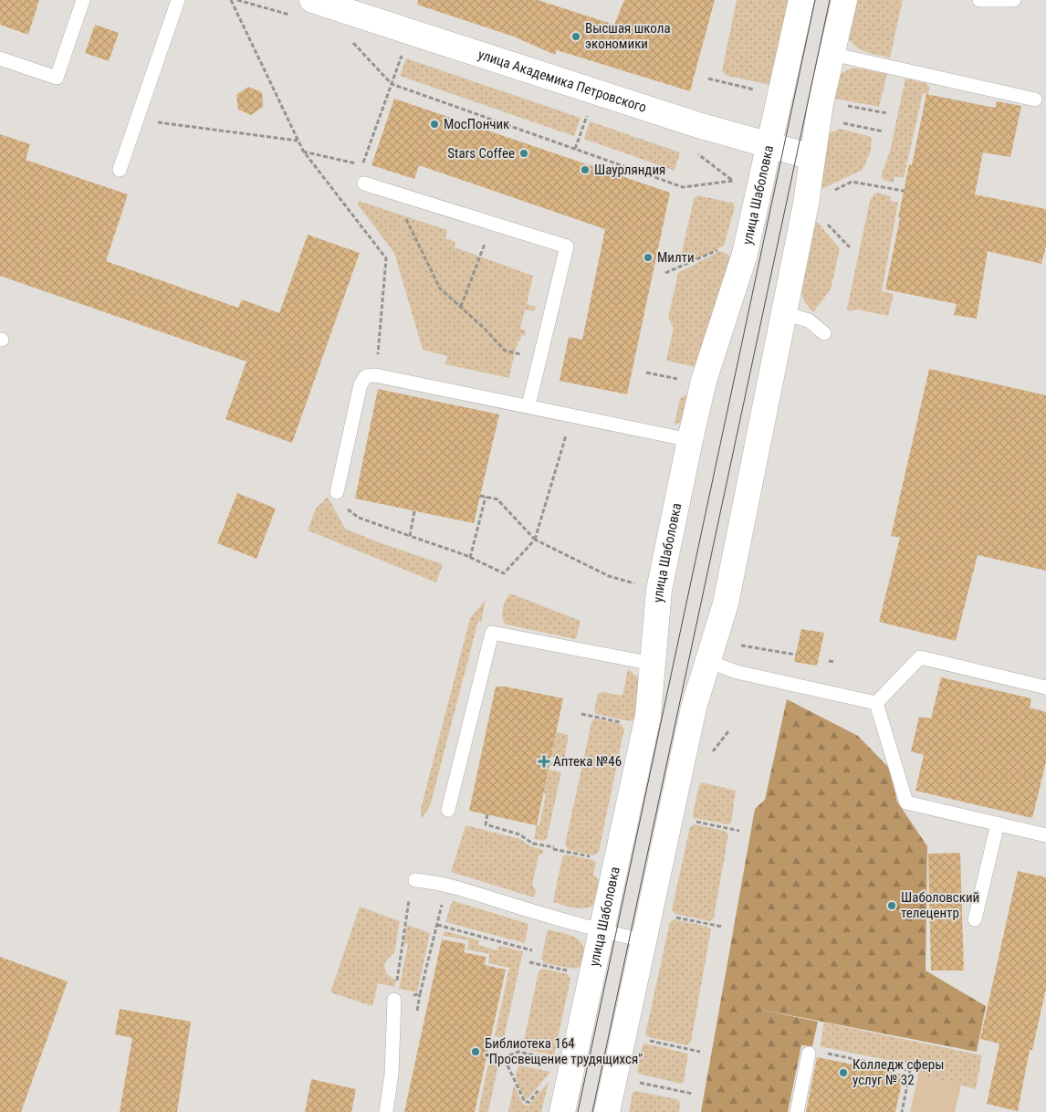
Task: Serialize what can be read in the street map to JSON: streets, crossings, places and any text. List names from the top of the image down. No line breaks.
{"streets":{"main road":["улица Академика Петровского","улица Шаболовка"]},"crossings":[["улица Академика Петровского","улица Шаболовка"]],"places":{"other":["Высшая школа экономики","МосПончик","Stars Coffee","Шаурляндия","Милти","Шаболовский телецентр","Библиотека 164 \"Просвещение трудящихся\"","Колледж сферы услуг № 32"],"health":["Аптека №46"]}}
